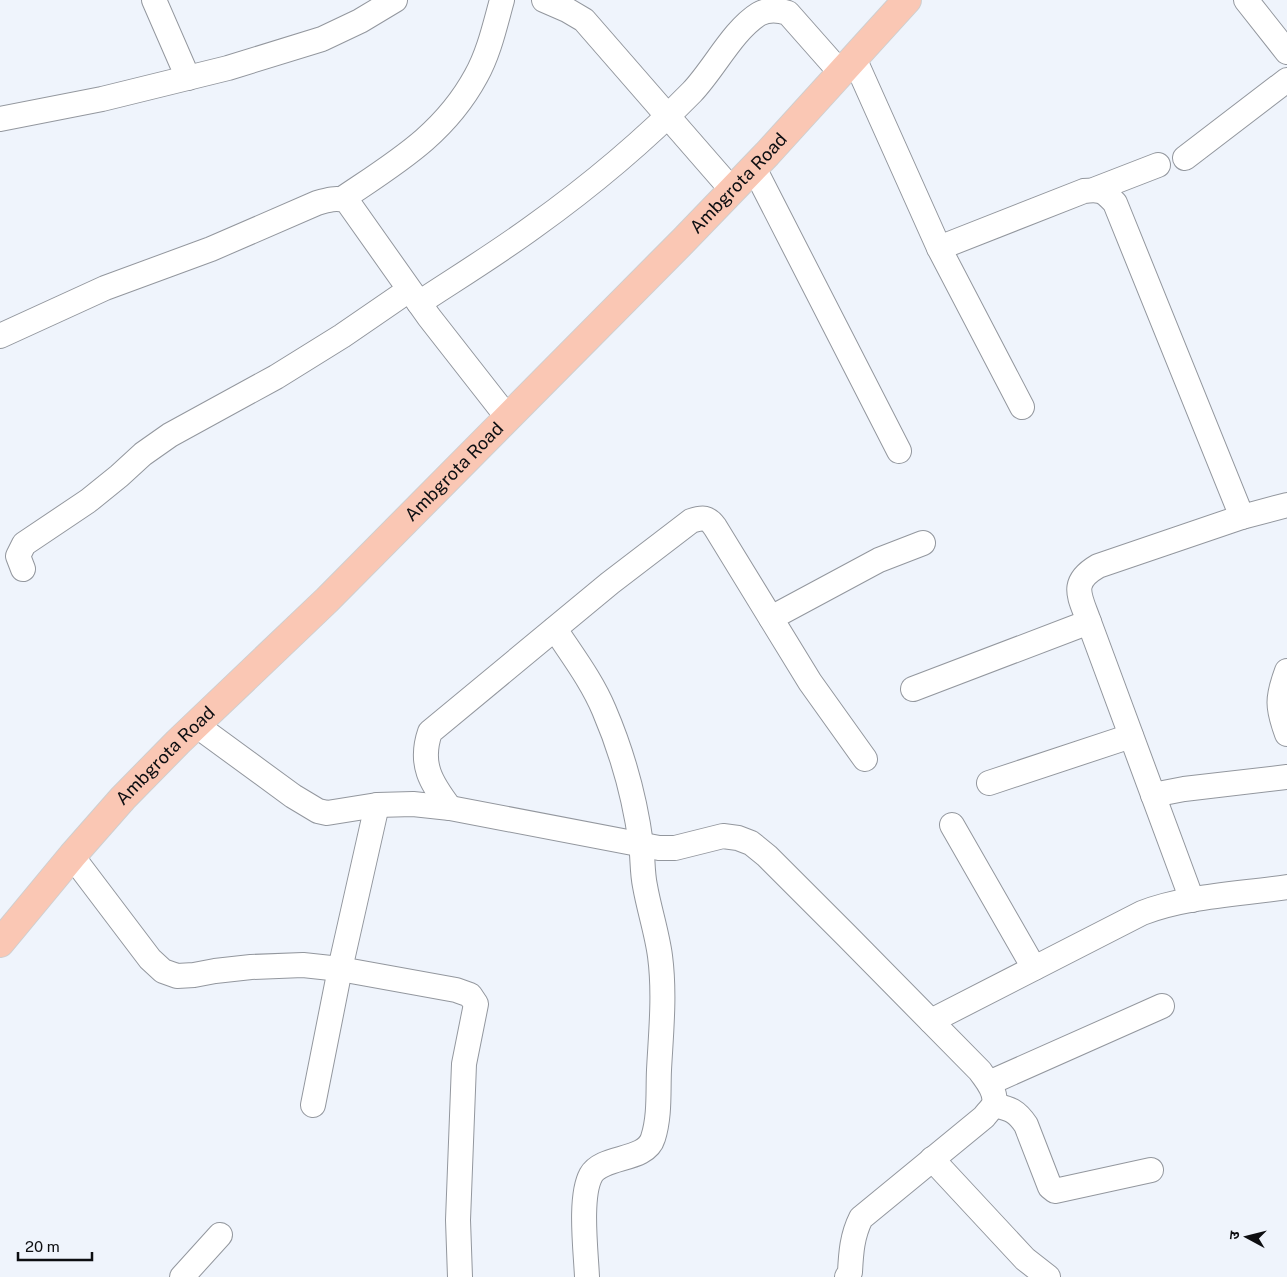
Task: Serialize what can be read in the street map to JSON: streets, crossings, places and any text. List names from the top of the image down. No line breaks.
{"streets":{"main road":["Ambgrota Road"]},"scale_bar":"20 m","north":"left"}
